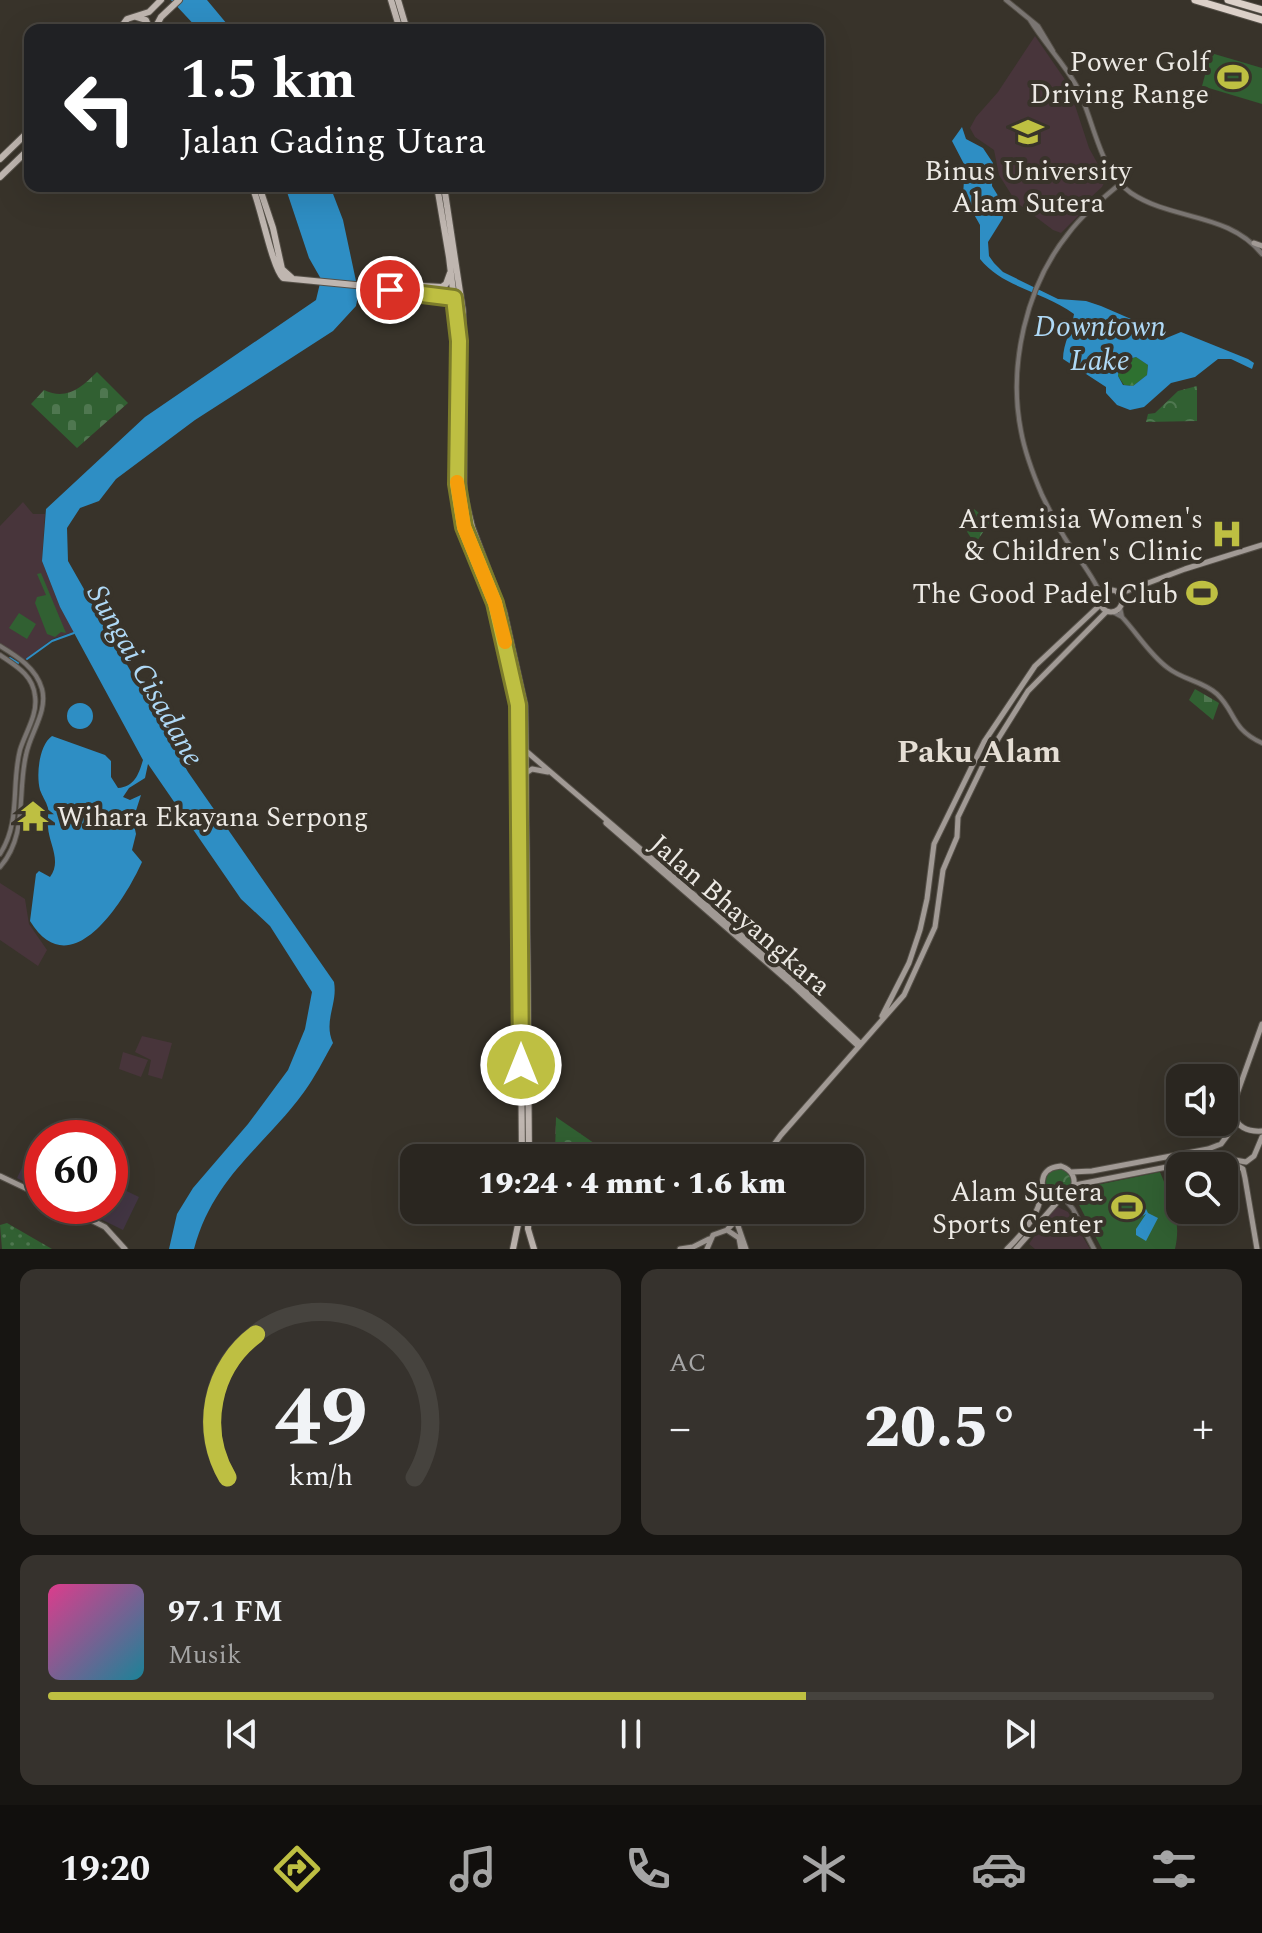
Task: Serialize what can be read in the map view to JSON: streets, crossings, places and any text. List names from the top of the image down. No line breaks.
{"streets":{"main road":["Jalan Bhayangkara"]},"districts":["Paku Alam"],"water":["Downtown Lake","Sungai Cisadane"],"places":{"sports":["Power Golf Driving Range","The Good Padel Club","Alam Sutera Sports Center"],"school or university":["Binus University Alam Sutera"],"hospital":["Artemisia Women's & Children's Clinic"],"temple":["Wihara Ekayana Serpong"]},"page":{"turn":["1.5 km","Jalan Gading Utara"],"limit":"60","trip":"19:24 · 4 mnt · 1.6 km","tile":"AC","heat":["−","20.5°","+"],"song":["97.1 FM","Musik"],"tabs":"19:20","gauge":["49","km/h"]}}
